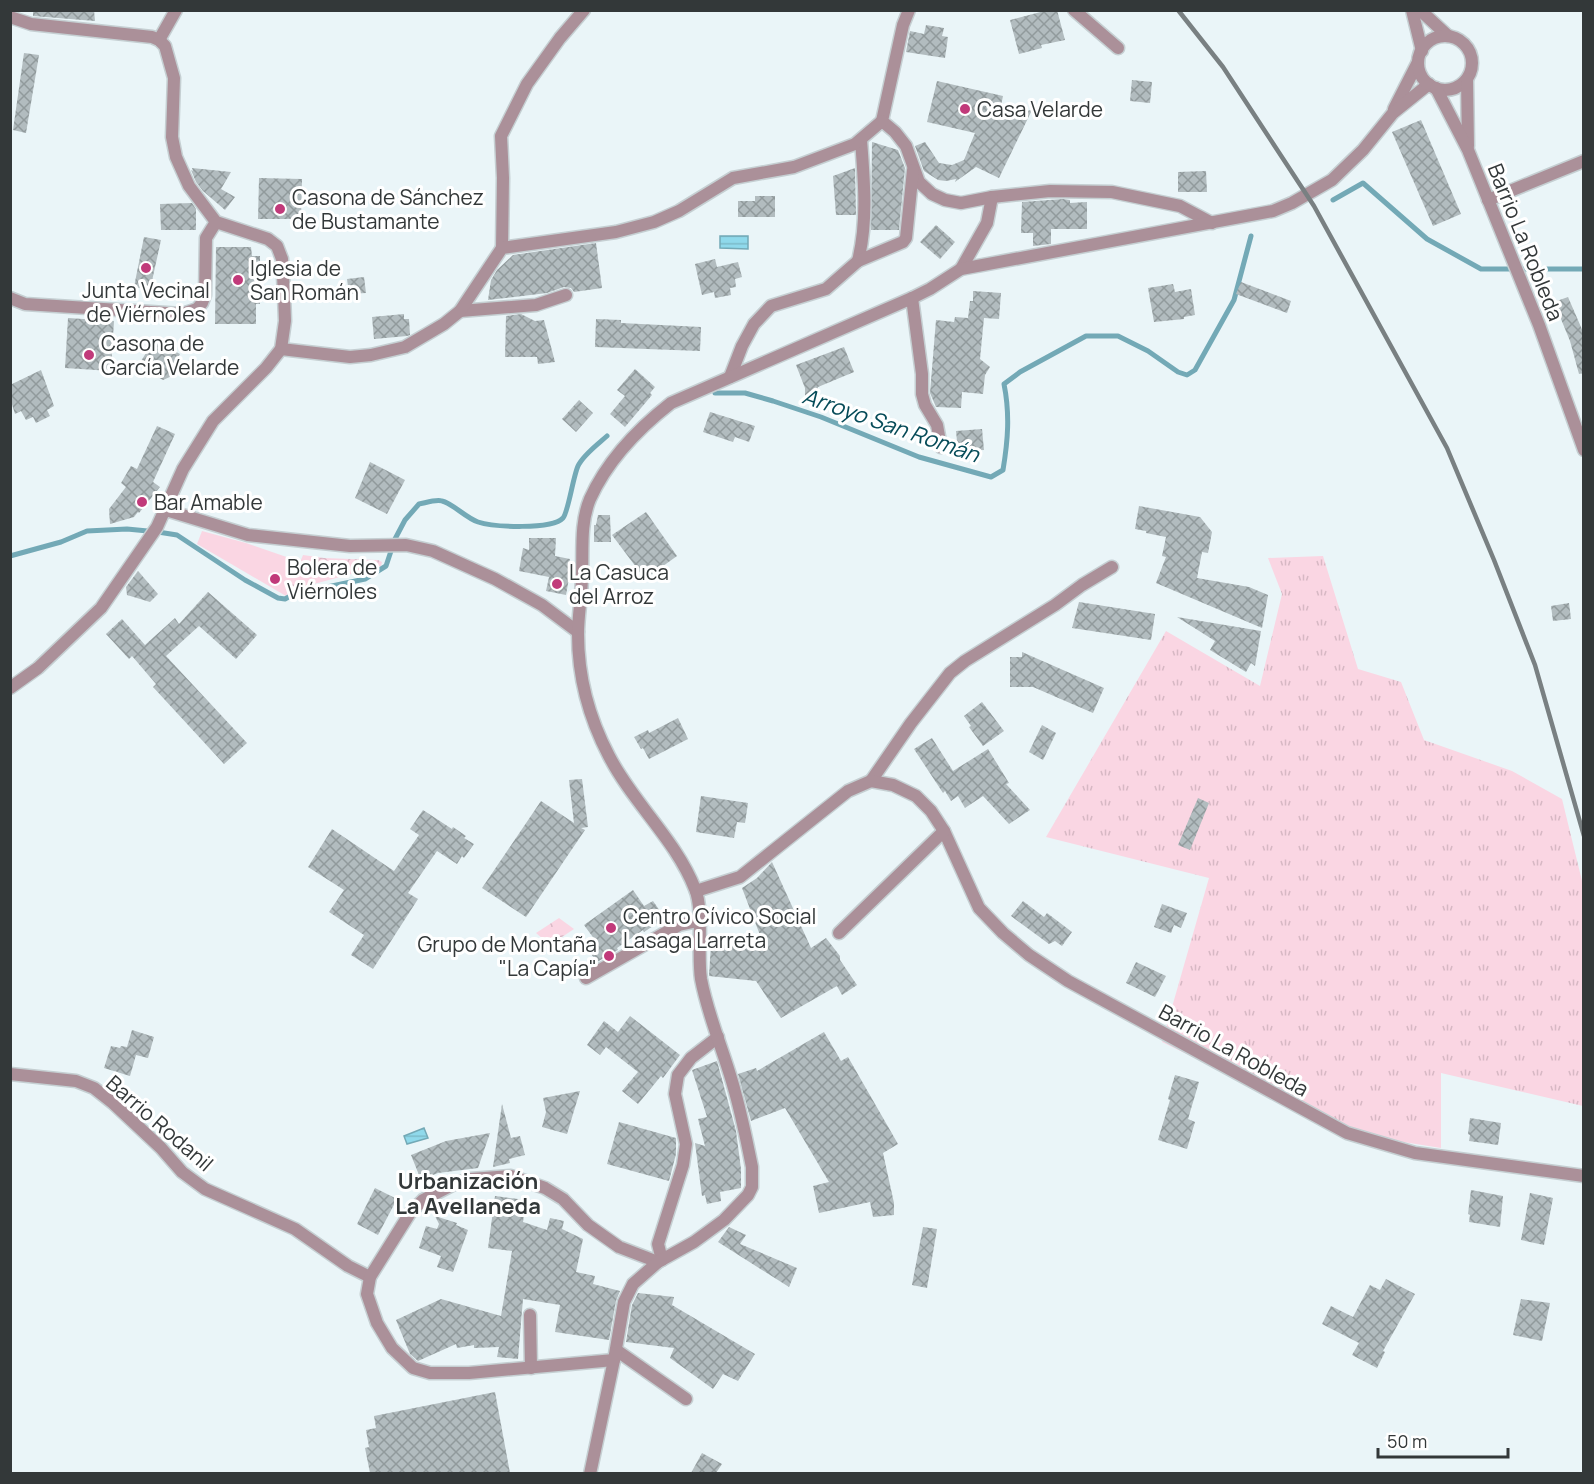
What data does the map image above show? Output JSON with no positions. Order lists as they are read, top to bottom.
{
  "streets": {
    "street": ["Barrio La Robleda", "Barrio Rodanil"]
  },
  "districts": ["Urbanización La Avellaneda"],
  "water": ["Arroyo San Román"],
  "places": [
    "Casa Velarde",
    "Casona de Sánchez de Bustamante",
    "Junta Vecinal de Viérnoles",
    "Iglesia de San Román",
    "Casona de García Velarde",
    "Bar Amable",
    "Bolera de Viérnoles",
    "La Casuca del Arroz",
    "Centro Cívico Social Lasaga Larreta",
    "Grupo de Montaña \"La Capía\""
  ],
  "scale_bar": "50 m"
}
